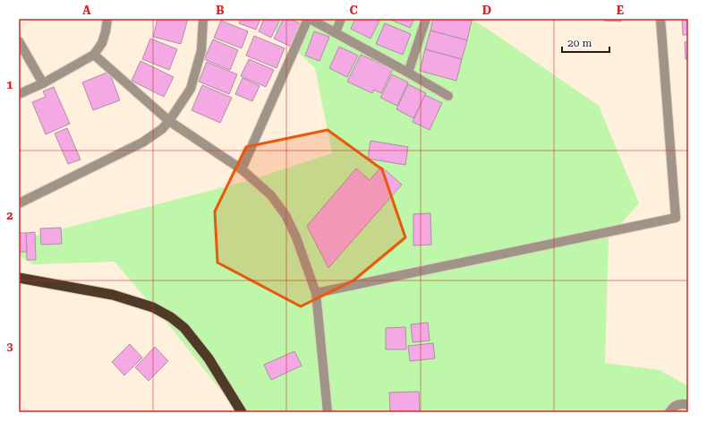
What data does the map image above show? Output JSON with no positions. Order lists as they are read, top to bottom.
{
  "scale_bar": "20 m",
  "grid": {
    "columns": [
      "A",
      "B",
      "C",
      "D",
      "E"
    ],
    "rows": ["1", "2", "3"]
  }
}
